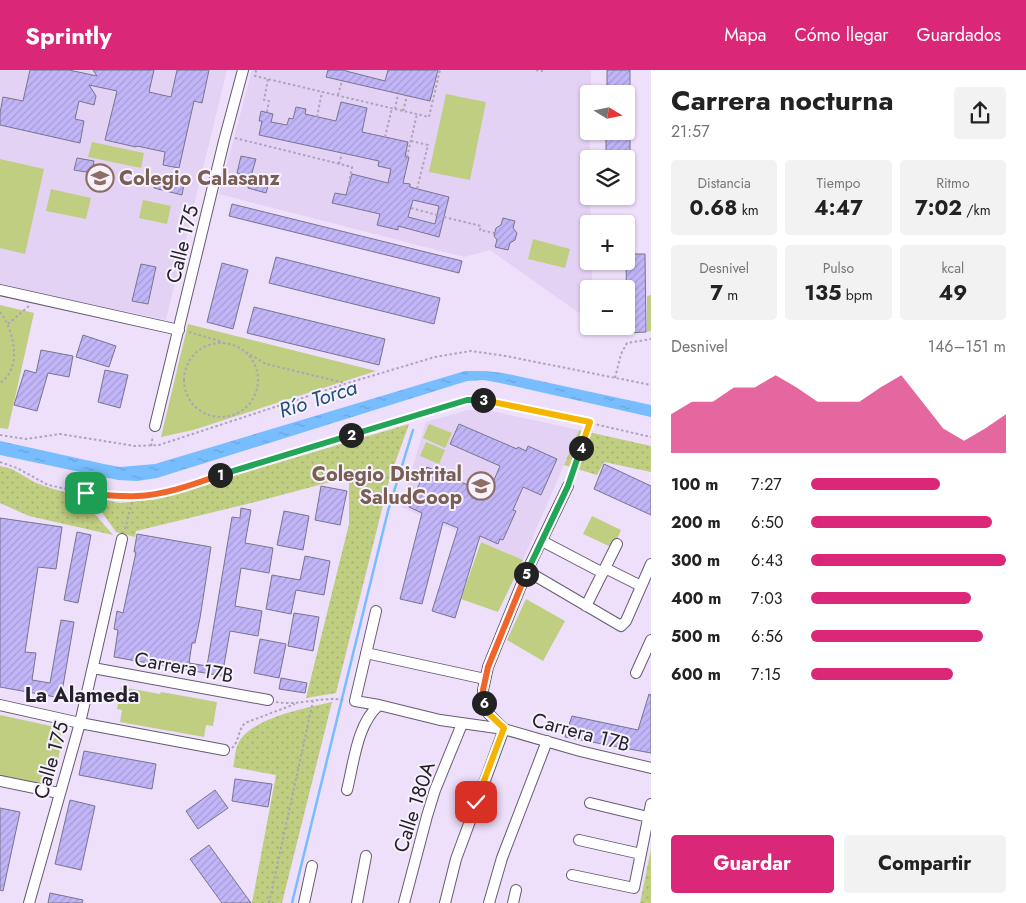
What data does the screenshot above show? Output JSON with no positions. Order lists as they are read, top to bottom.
{
  "streets": {
    "street": ["Calle 175", "Carrera 17B", "Calle 180A"]
  },
  "crossings": [
    ["Calle 175", "Carrera 17B"],
    ["Carrera 17B", "Calle 180A"]
  ],
  "districts": ["La Alameda"],
  "water": ["Río Torca"],
  "places": {
    "school or university": ["Colegio Calasanz", "Colegio Distrital SaludCoop"]
  },
  "north": "right",
  "page": {
    "header": "Sprintly",
    "nav": ["Mapa", "Cómo llegar", "Guardados"],
    "heading": ["Carrera nocturna", "21:57"],
    "map_buttons": ["+", "−"],
    "stats": [
      ["Distancia", "0.68 km"],
      ["Tiempo", "4:47"],
      ["Ritmo", "7:02 /km"],
      ["Desnivel", "7 m"],
      ["Pulso", "135 bpm"],
      ["kcal", "49"]
    ],
    "chart": ["Desnivel", "146–151 m"],
    "pins": [
      "3",
      "2",
      "4",
      "1",
      "5",
      "6"
    ],
    "list": [
      {
        "name": "100 m",
        "note": "7:27"
      },
      {
        "name": "200 m",
        "note": "6:50"
      },
      {
        "name": "300 m",
        "note": "6:43"
      },
      {
        "name": "400 m",
        "note": "7:03"
      },
      {
        "name": "500 m",
        "note": "6:56"
      },
      {
        "name": "600 m",
        "note": "7:15"
      }
    ],
    "buttons": ["Guardar", "Compartir"]
  }
}
